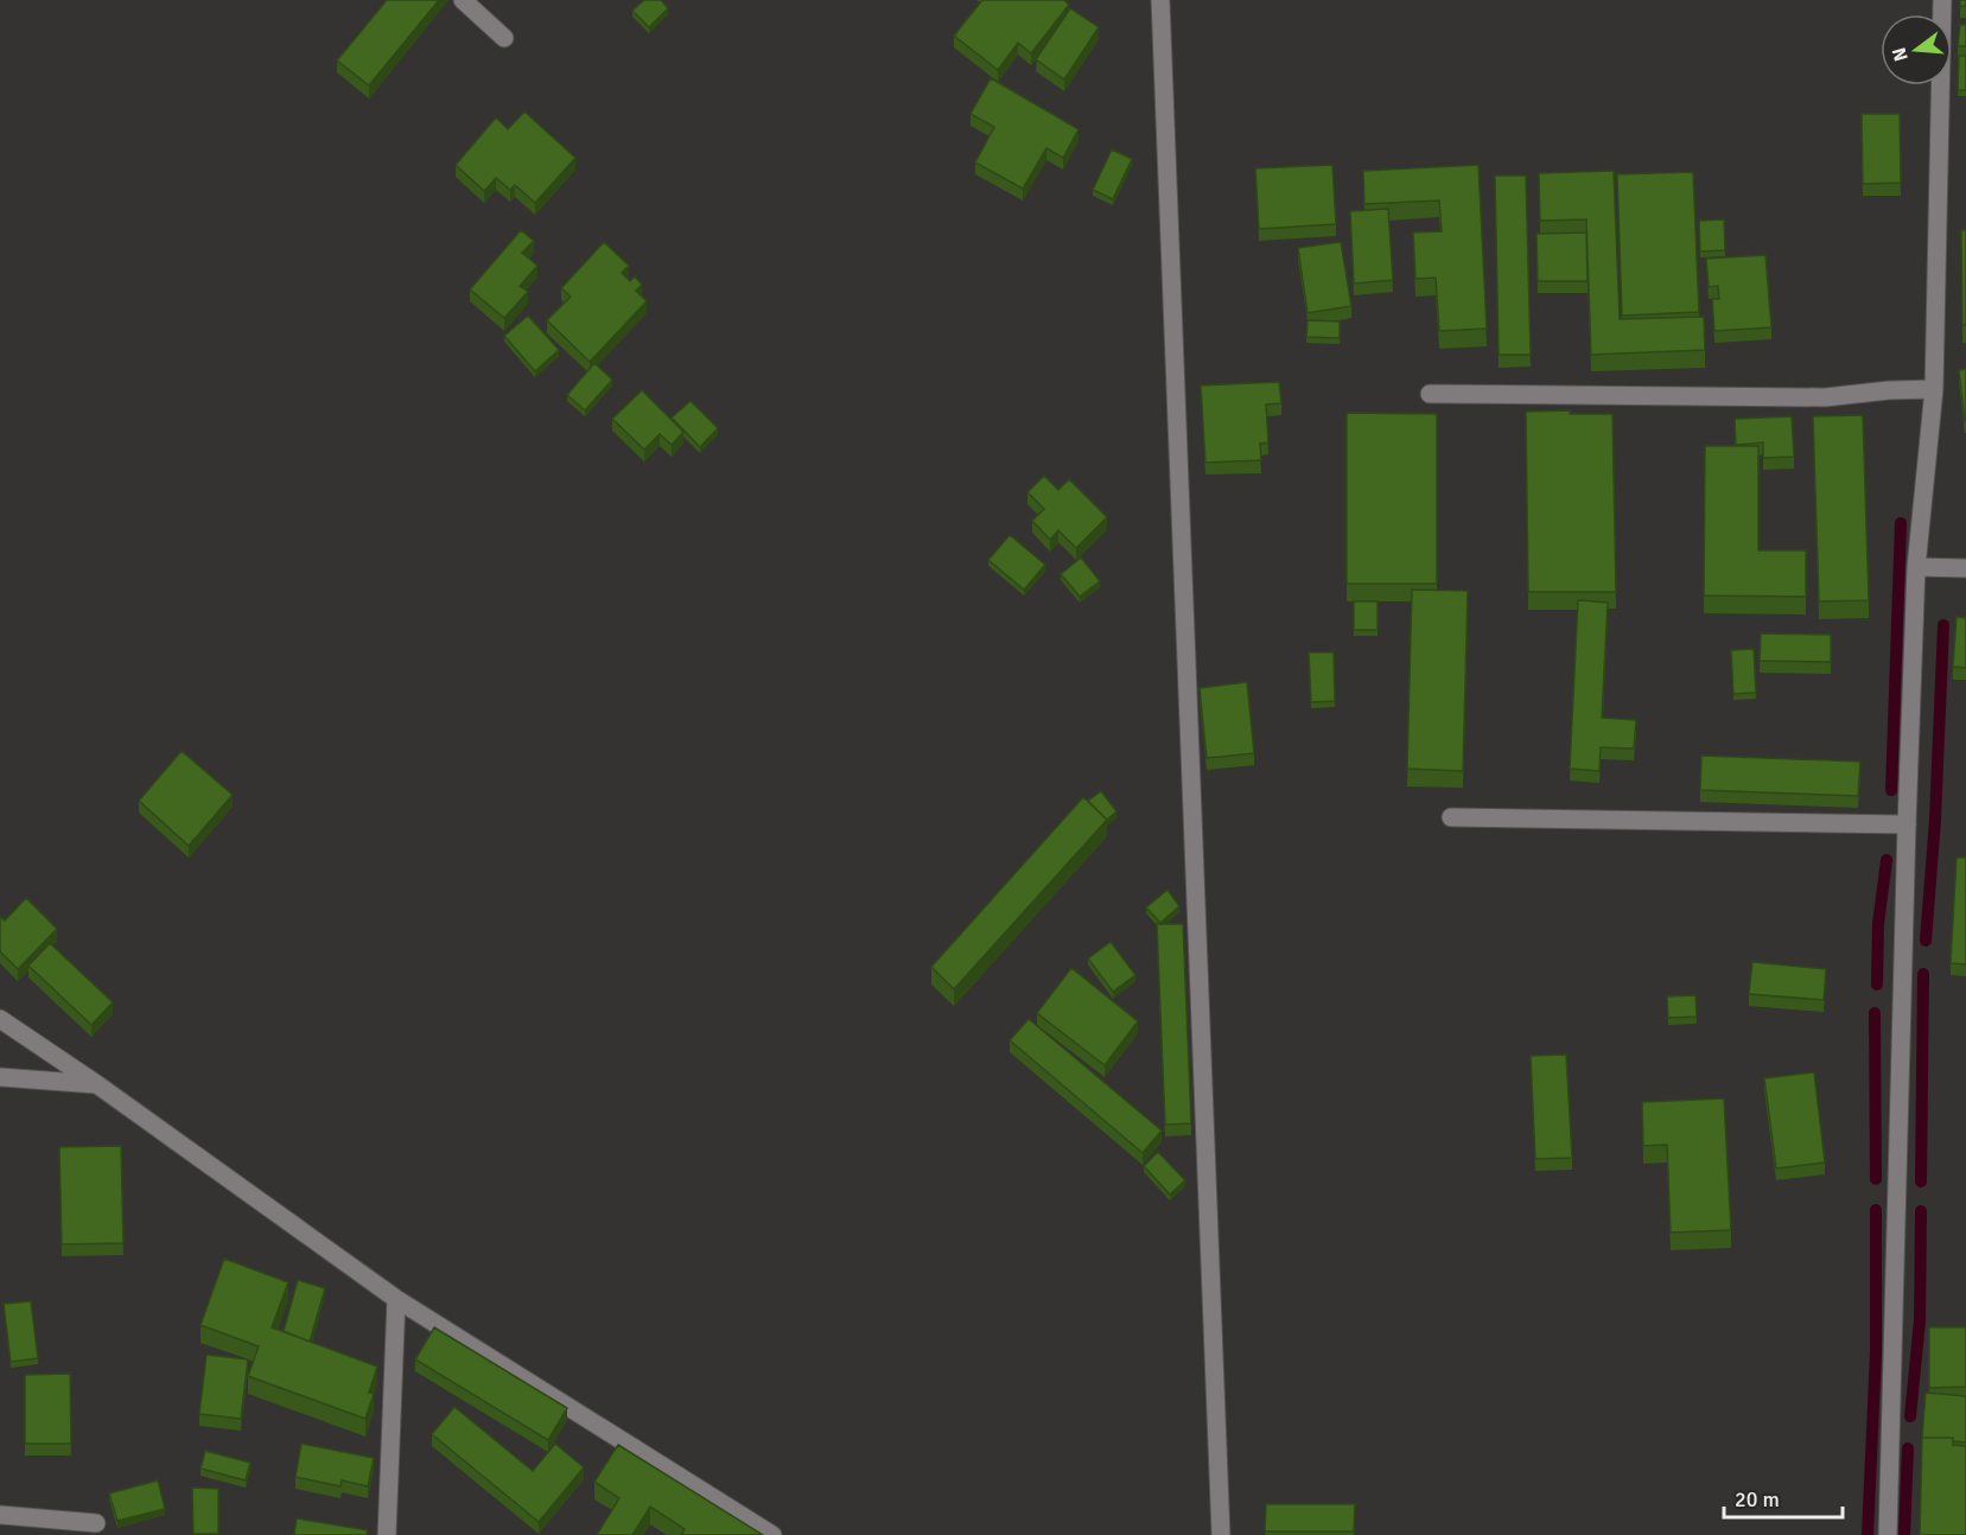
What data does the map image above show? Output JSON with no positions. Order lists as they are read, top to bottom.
{
  "scale_bar": "20 m",
  "north": "left"
}
